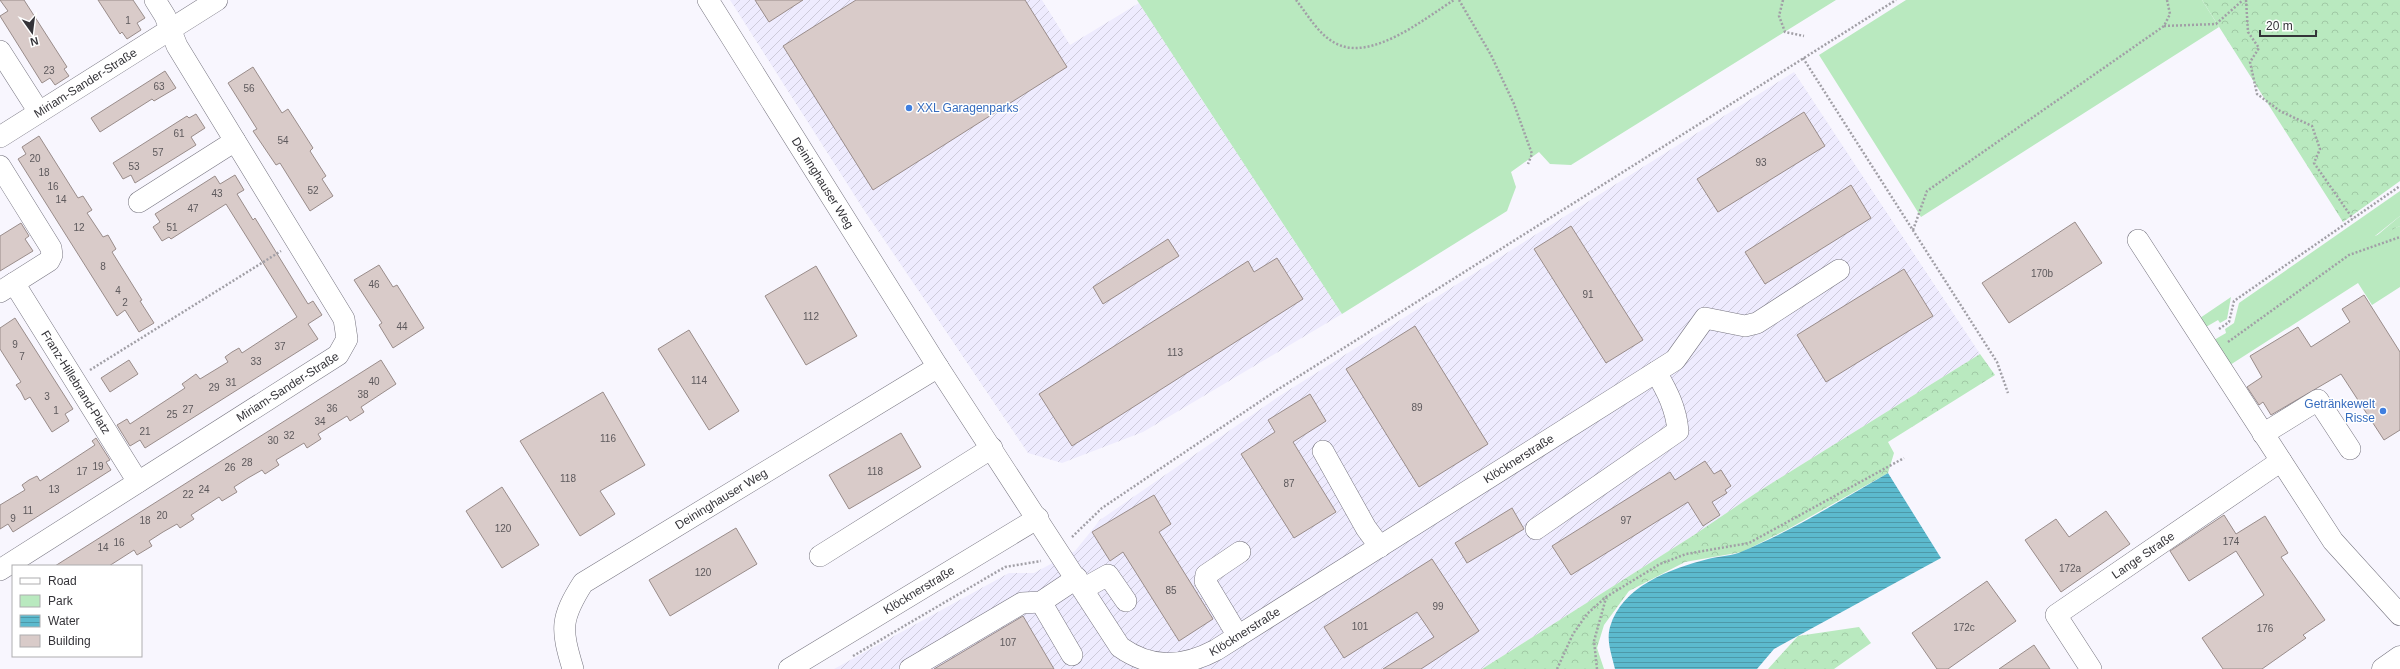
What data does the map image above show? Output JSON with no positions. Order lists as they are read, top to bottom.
{
  "streets": {
    "street": [
      "Miriam-Sander-Straße",
      "Deininghauser Weg",
      "Franz-Hillebrand-Platz",
      "Klöcknerstraße",
      "Lange Straße"
    ]
  },
  "crossings": [
    ["Miriam-Sander-Straße", "Franz-Hillebrand-Platz"],
    ["Deininghauser Weg", "Klöcknerstraße"]
  ],
  "places": ["XXL Garagenparks", "Getränkewelt Risse"],
  "house_numbers": [
    "1",
    "23",
    "63",
    "56",
    "61",
    "54",
    "57",
    "20",
    "93",
    "53",
    "18",
    "16",
    "52",
    "43",
    "14",
    "47",
    "12",
    "51",
    "8",
    "170b",
    "46",
    "4",
    "91",
    "2",
    "112",
    "44",
    "9",
    "37",
    "113",
    "7",
    "33",
    "114",
    "40",
    "31",
    "29",
    "38",
    "3",
    "89",
    "36",
    "27",
    "1",
    "25",
    "34",
    "21",
    "32",
    "116",
    "30",
    "28",
    "19",
    "26",
    "17",
    "118",
    "118",
    "87",
    "13",
    "24",
    "22",
    "11",
    "20",
    "9",
    "18",
    "97",
    "120",
    "174",
    "16",
    "14",
    "172a",
    "120",
    "85",
    "99",
    "101",
    "172c",
    "176",
    "107"
  ],
  "legend": [
    "Road",
    "Park",
    "Water",
    "Building"
  ],
  "scale_bar": "20 m",
  "north": "bottom"
}
